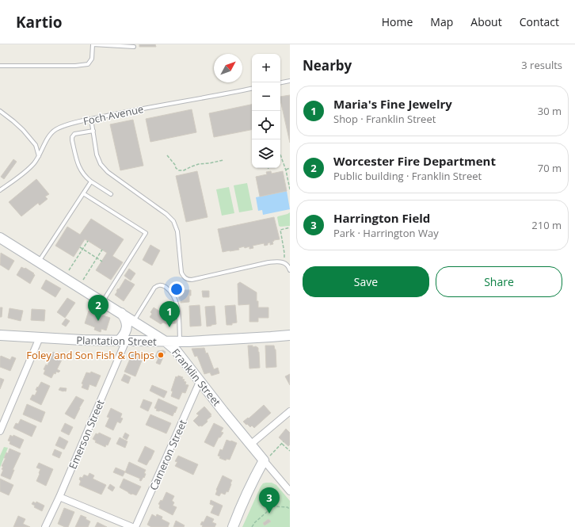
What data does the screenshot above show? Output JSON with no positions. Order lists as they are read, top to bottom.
{
  "streets": {
    "street": [
      "Plantation Street",
      "Franklin Street",
      "Emerson Street",
      "Cameron Street"
    ],
    "lane": ["Foch Avenue"]
  },
  "crossings": [
    ["Plantation Street", "Franklin Street"],
    ["Plantation Street", "Emerson Street"],
    ["Franklin Street", "Cameron Street"]
  ],
  "places": ["Foley and Son Fish & Chips"],
  "north": "top right",
  "page": {
    "header": "Kartio",
    "nav": [
      "Home",
      "Map",
      "About",
      "Contact"
    ],
    "heading": ["Nearby", "3 results"],
    "map_buttons": ["+", "−"],
    "list": [
      {
        "mark": "1",
        "name": "Maria's Fine Jewelry",
        "note": "Shop · Franklin Street",
        "value": "30 m"
      },
      {
        "mark": "2",
        "name": "Worcester Fire Department",
        "note": "Public building · Franklin Street",
        "value": "70 m"
      },
      {
        "mark": "3",
        "name": "Harrington Field",
        "note": "Park · Harrington Way",
        "value": "210 m"
      }
    ],
    "buttons": ["Save", "Share"],
    "pins": ["2", "1", "3"]
  }
}
